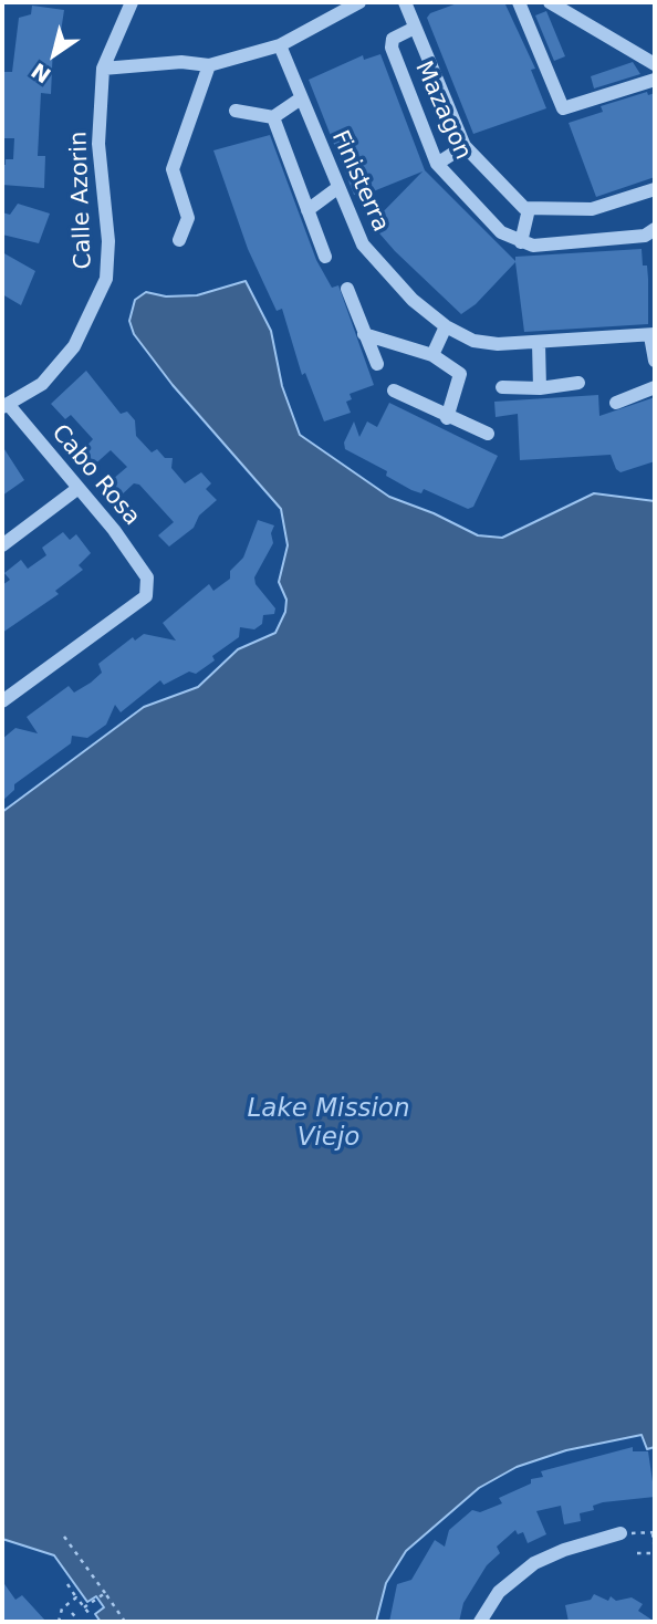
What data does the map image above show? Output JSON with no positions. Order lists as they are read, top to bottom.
{
  "streets": {
    "street": [
      "Mazagon",
      "Finisterra",
      "Calle Azorin",
      "Cabo Rosa"
    ]
  },
  "crossings": [
    ["Calle Azorin", "Cabo Rosa"]
  ],
  "water": ["Lake Mission Viejo"],
  "north": "bottom left"
}
